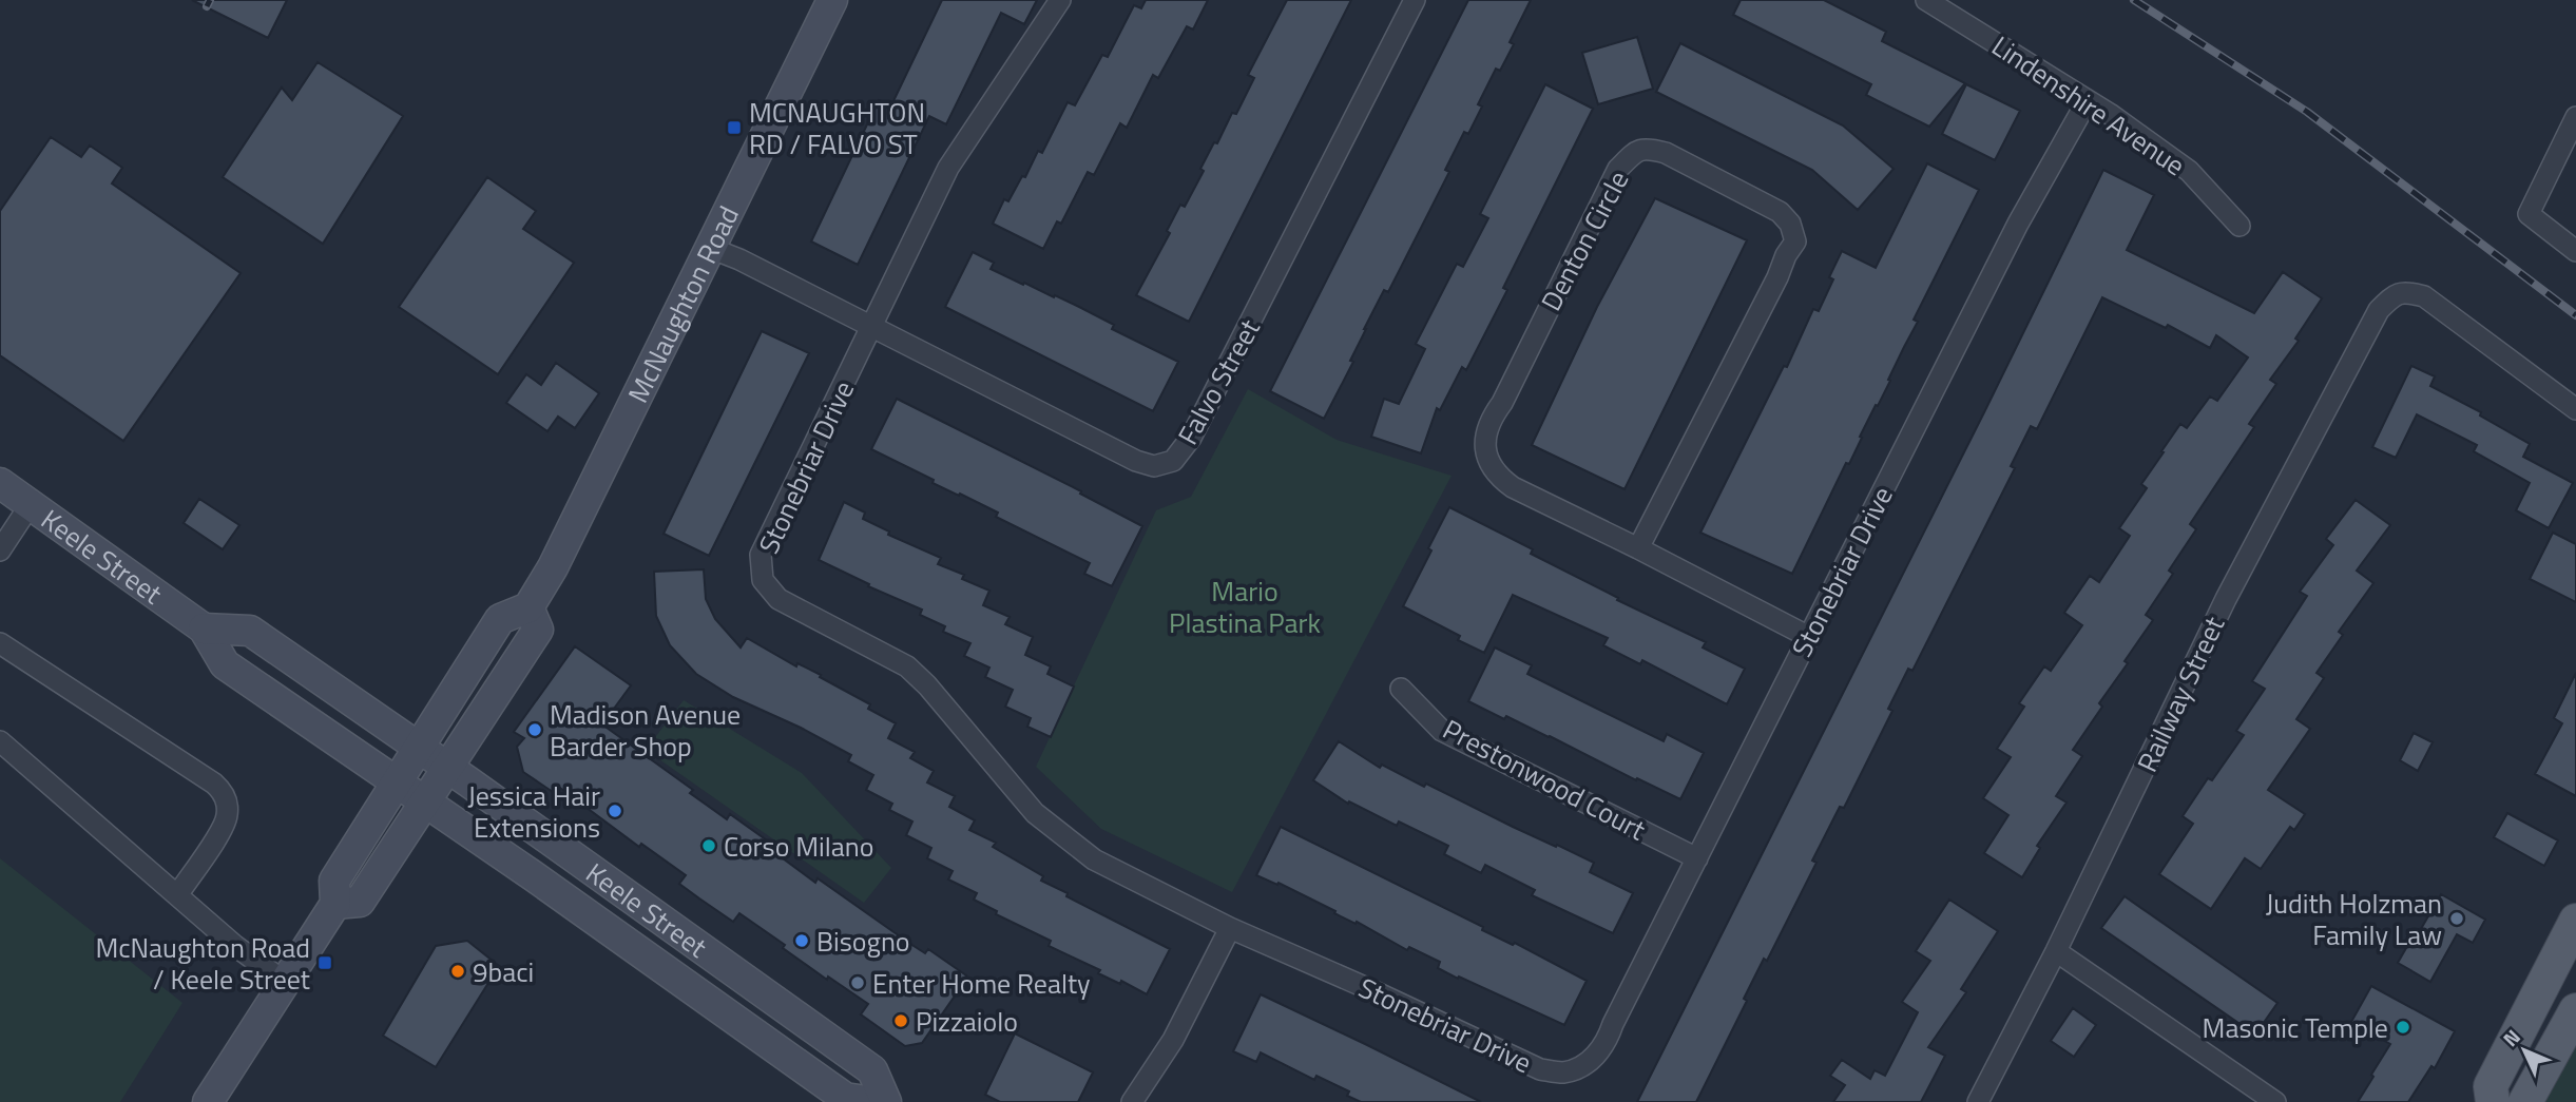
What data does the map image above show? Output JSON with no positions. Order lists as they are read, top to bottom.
{
  "streets": {
    "main road": ["McNaughton Road", "Keele Street"],
    "street": [
      "Lindenshire Avenue",
      "Denton Circle",
      "Falvo Street",
      "Stonebriar Drive",
      "Railway Street",
      "Prestonwood Court"
    ]
  },
  "crossings": [
    ["Lindenshire Avenue", "Stonebriar Drive"],
    ["Denton Circle", "Stonebriar Drive"],
    ["McNaughton Road", "Falvo Street"],
    ["Falvo Street", "Stonebriar Drive"],
    ["Stonebriar Drive", "Prestonwood Court"]
  ],
  "parks": ["Mario Plastina Park"],
  "places": {
    "transit": ["MCNAUGHTON RD / FALVO ST", "McNaughton Road / Keele Street"],
    "other": [
      "Madison Avenue Barder Shop",
      "Jessica Hair Extensions",
      "Corso Milano",
      "Judith Holzman Family Law",
      "Bisogno",
      "9baci",
      "Enter Home Realty",
      "Pizzaiolo",
      "Masonic Temple"
    ]
  },
  "north": "top left"
}
